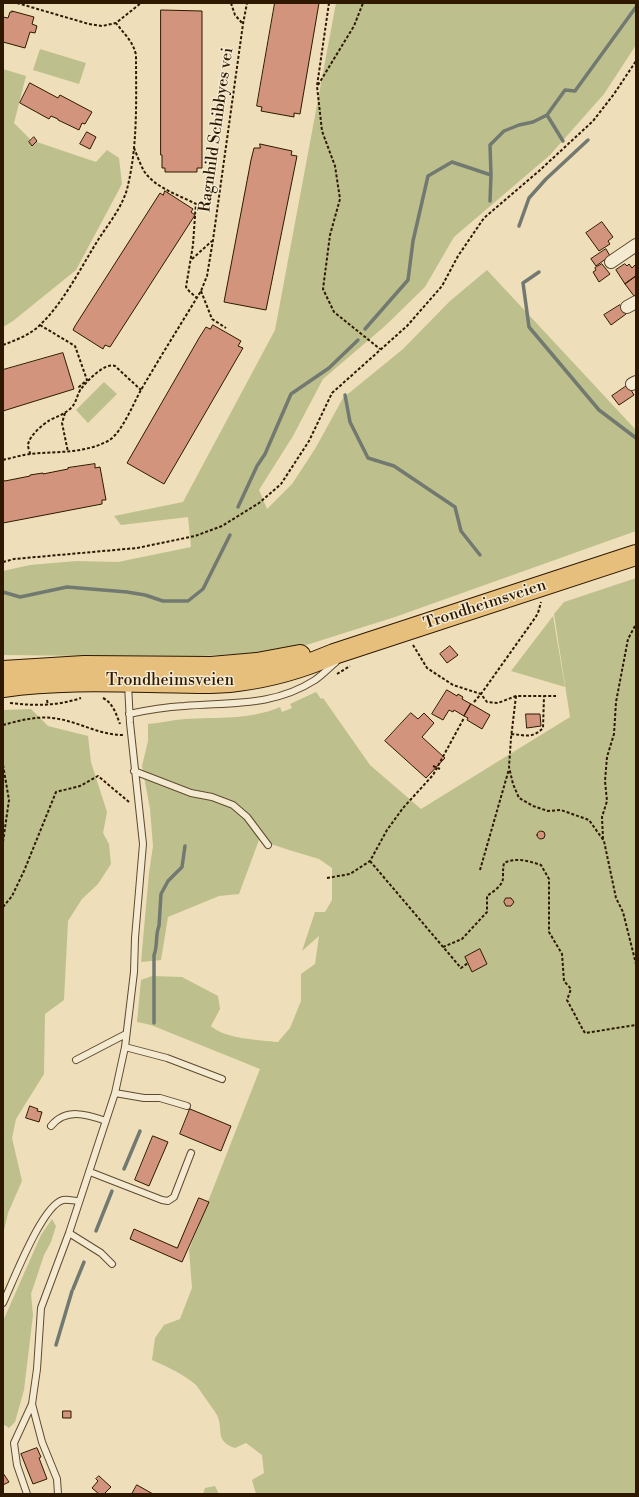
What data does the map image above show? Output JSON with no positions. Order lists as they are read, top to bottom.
{
  "streets": {
    "highway": ["Trondheimsveien"],
    "path": ["Ragnhild Schibbyes vei"]
  }
}
